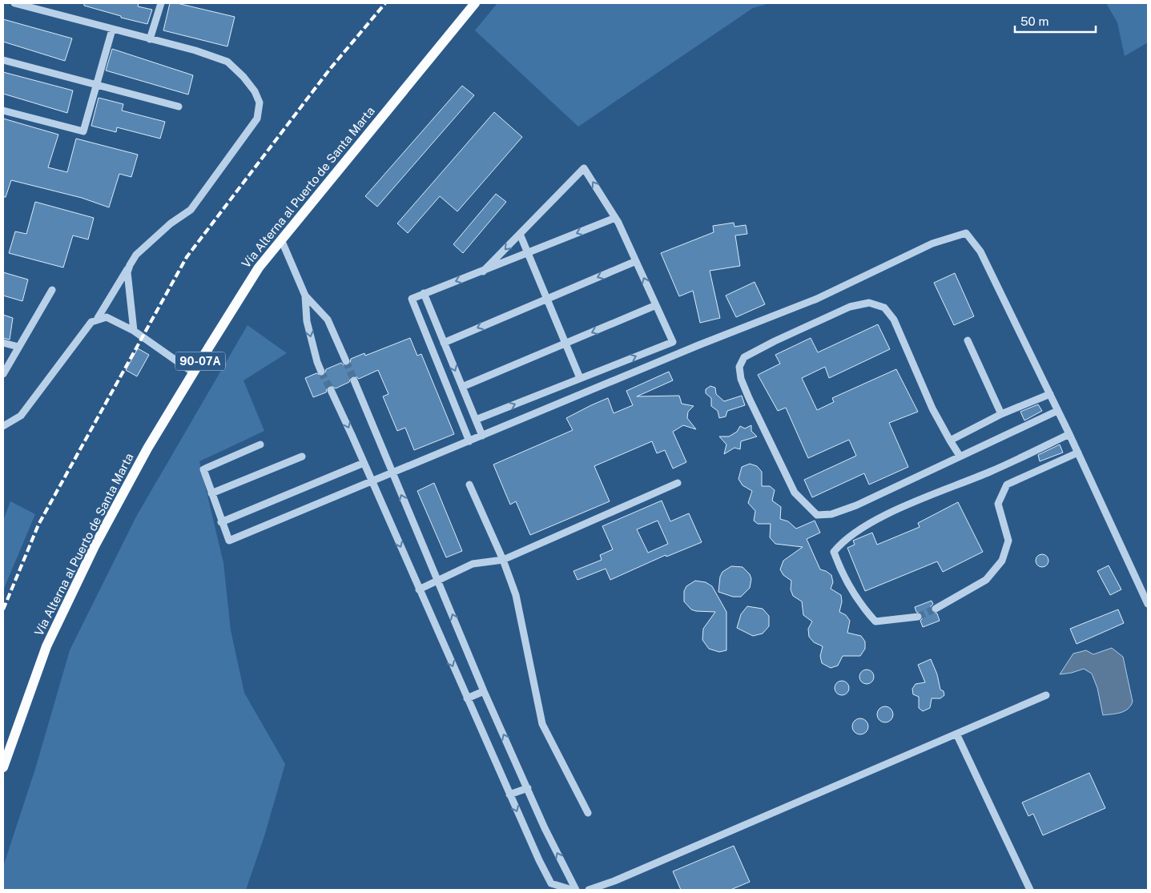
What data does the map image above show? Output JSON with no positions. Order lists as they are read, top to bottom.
{
  "streets": {
    "main road": ["Vía Alterna al Puerto de Santa Marta", "90-07A"]
  },
  "scale_bar": "50 m"
}
